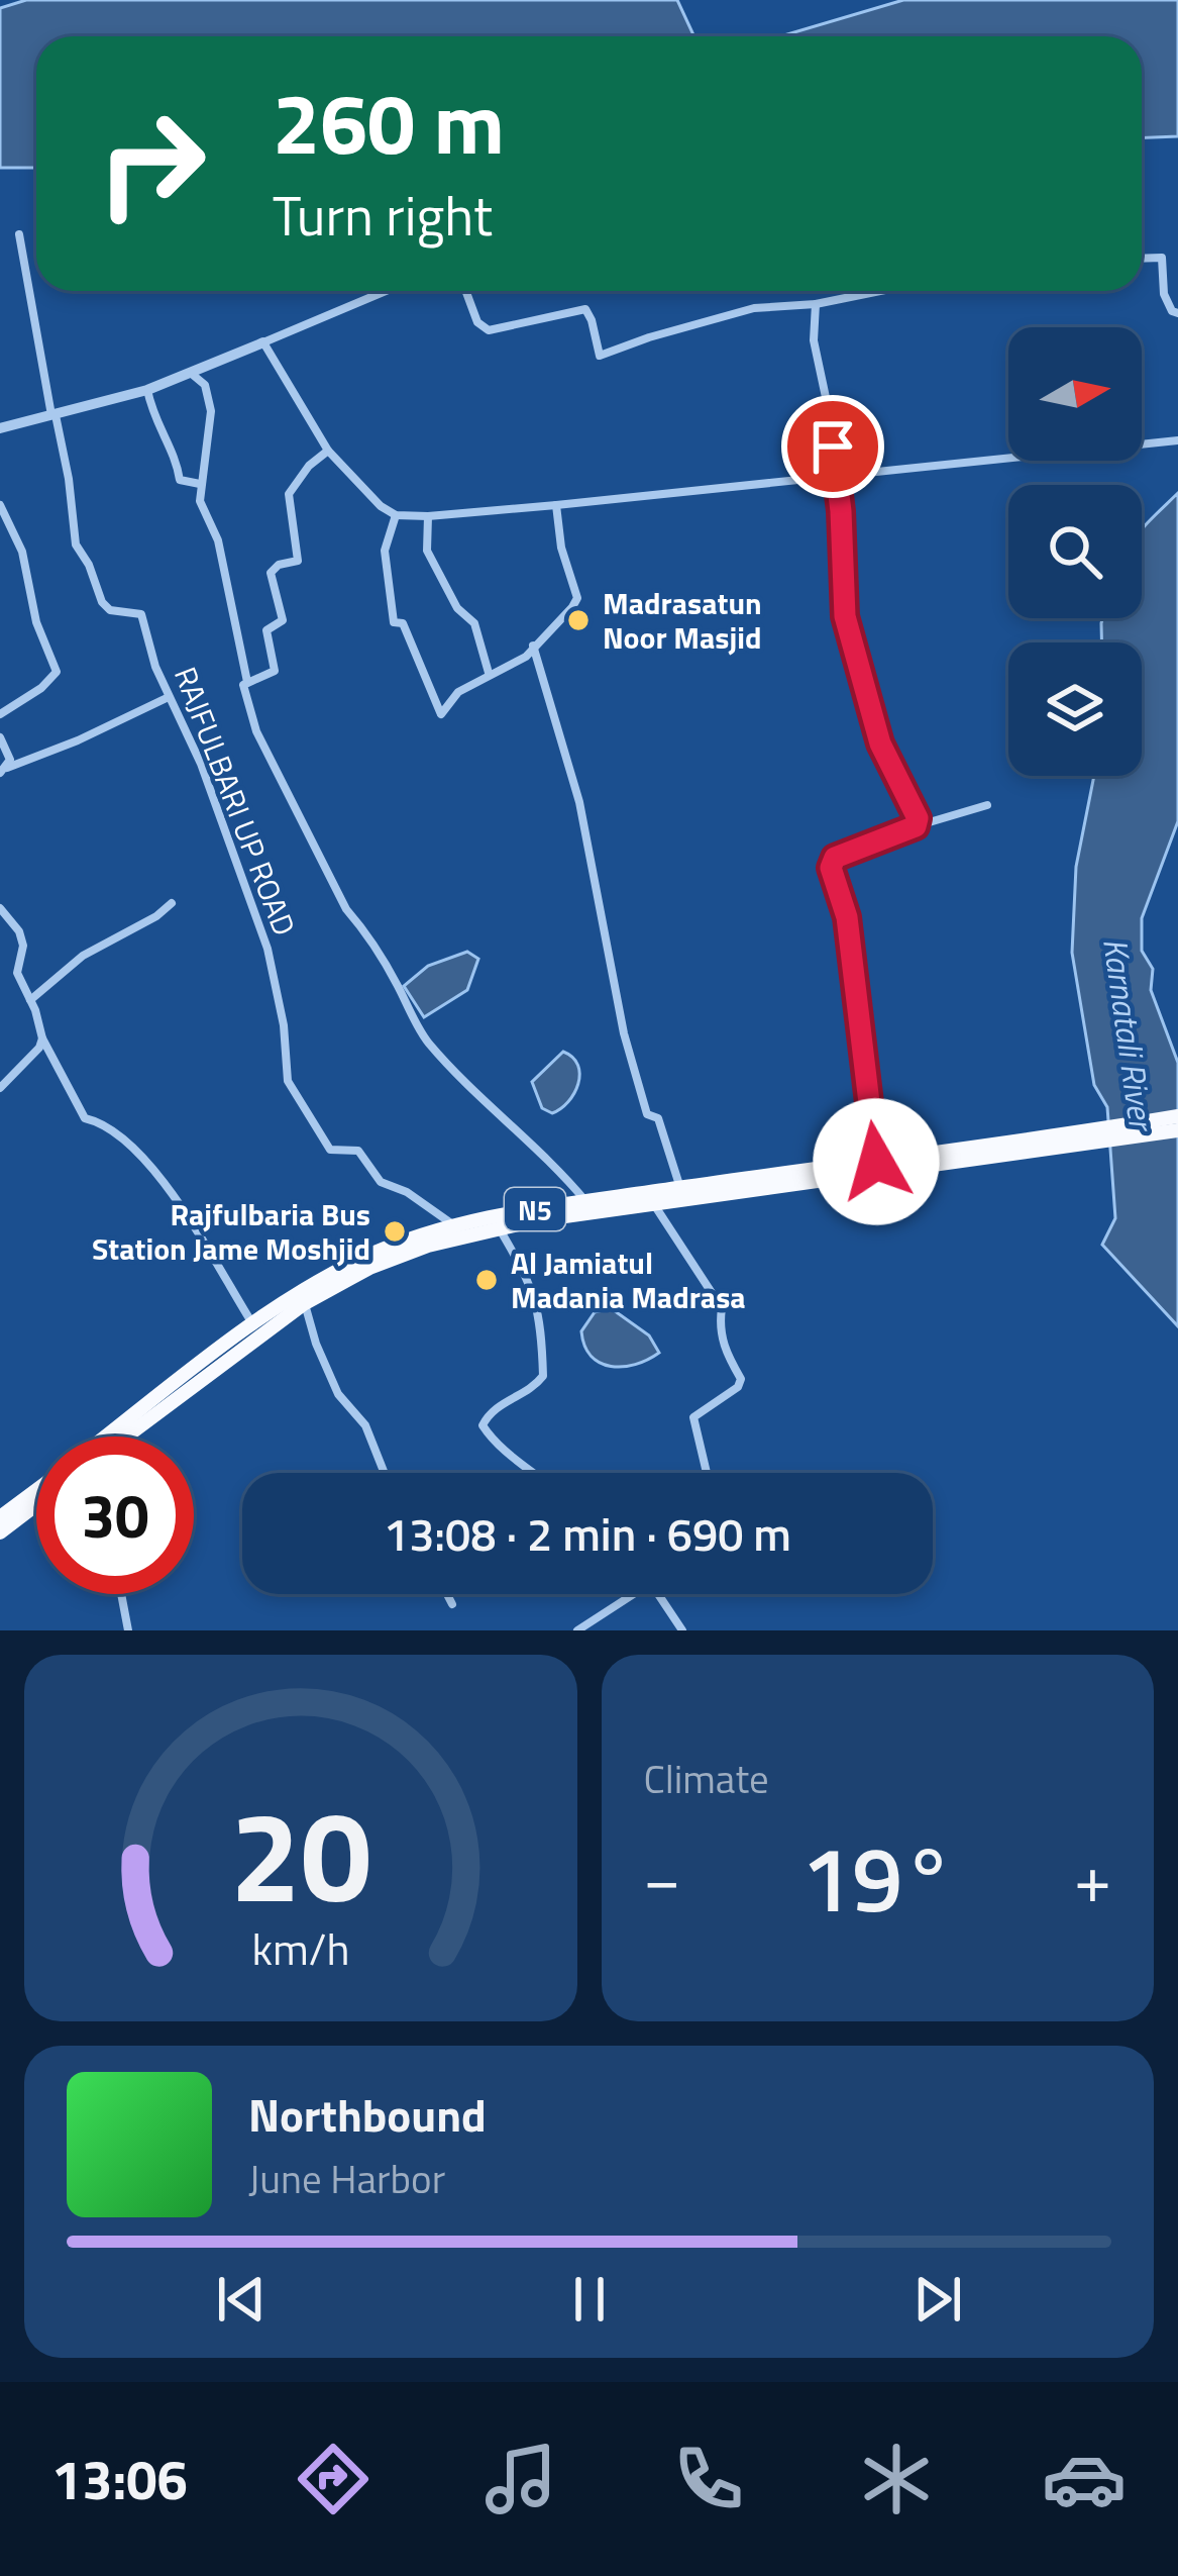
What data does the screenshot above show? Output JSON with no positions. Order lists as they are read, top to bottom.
{
  "streets": {
    "highway": ["N5"],
    "street": ["RAJFULBARI UP ROAD"]
  },
  "crossings": [
    ["RAJFULBARI UP ROAD", "N5"]
  ],
  "water": ["Karnatali River"],
  "places": ["Madrasatun Noor Masjid", "Rajfulbaria Bus Station Jame Moshjid", "Al Jamiatul Madania Madrasa"],
  "north": "right",
  "page": {
    "turn": ["260 m", "Turn right"],
    "limit": "30",
    "trip": "13:08 · 2 min · 690 m",
    "tile": "Climate",
    "heat": ["−", "19°", "+"],
    "song": ["Northbound", "June Harbor"],
    "tabs": "13:06",
    "gauge": ["20", "km/h"]
  }
}
